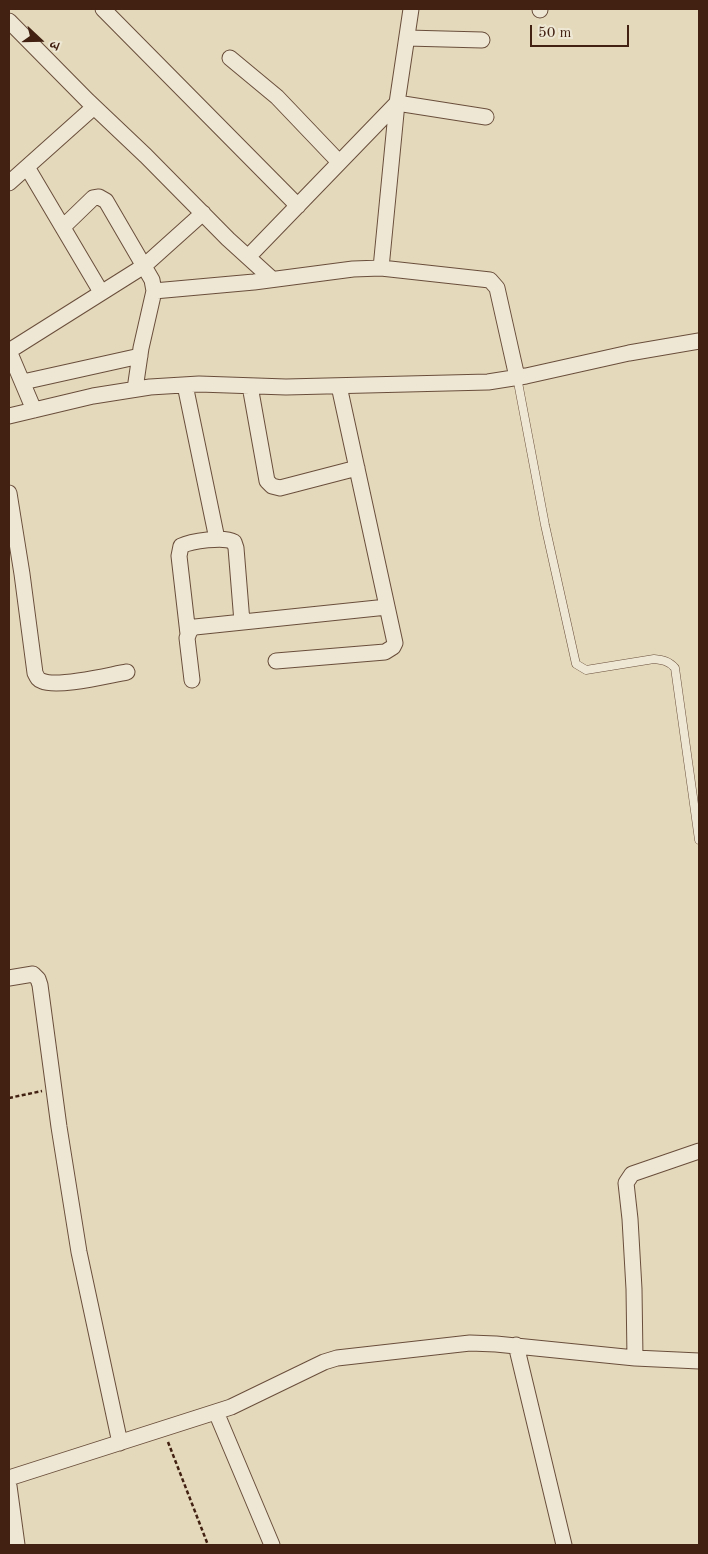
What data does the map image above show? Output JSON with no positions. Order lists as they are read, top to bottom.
{
  "scale_bar": "50 m",
  "north": "right"
}
